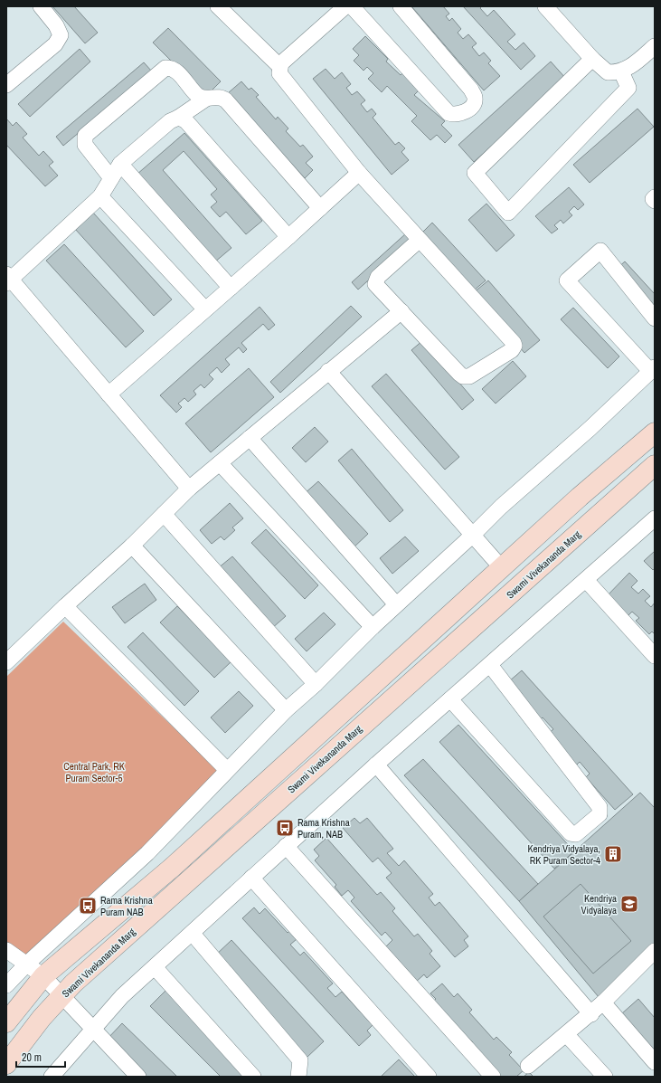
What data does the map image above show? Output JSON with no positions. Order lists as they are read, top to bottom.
{
  "streets": {
    "street": ["Swami Vivekananda Marg"]
  },
  "parks": ["Central Park, RK Puram Sector-5"],
  "places": {
    "bus stop": ["Rama Krishna Puram, NAB", "Rama Krishna Puram NAB"],
    "building": ["Kendriya Vidyalaya, RK Puram Sector-4"],
    "school or university": ["Kendriya Vidyalaya"]
  },
  "scale_bar": "20 m"
}
